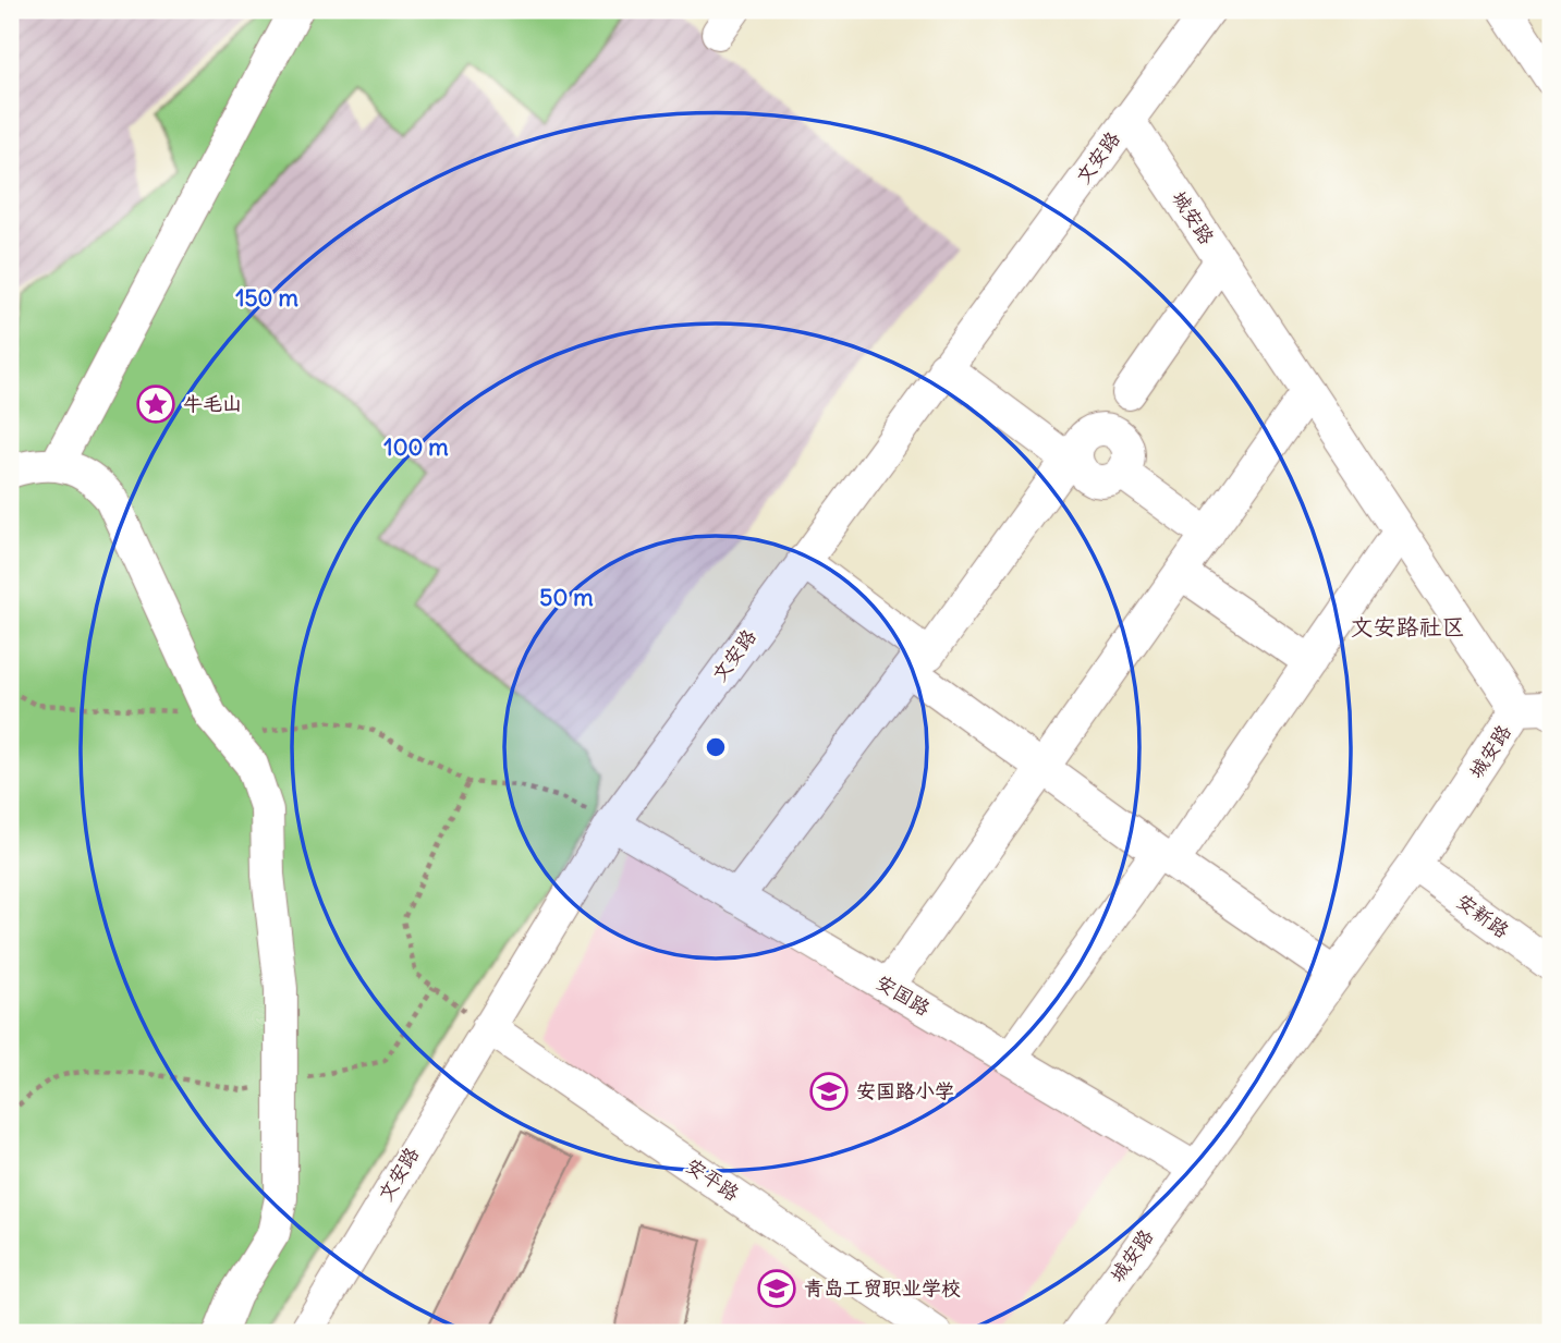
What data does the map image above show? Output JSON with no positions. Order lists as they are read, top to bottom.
{
  "streets": {
    "street": [
      "文安路",
      "城安路",
      "安新路",
      "安国路",
      "安平路"
    ]
  },
  "crossings": [
    ["文安路", "城安路"],
    ["文安路", "安国路"],
    ["文安路", "安平路"],
    ["城安路", "安新路"],
    ["城安路", "安国路"]
  ],
  "districts": ["文安路社区"],
  "places": {
    "place": ["牛毛山"],
    "school or university": ["安国路小学", "青岛工贸职业学校"]
  },
  "rings": ["150 m", "100 m", "50 m"]
}
